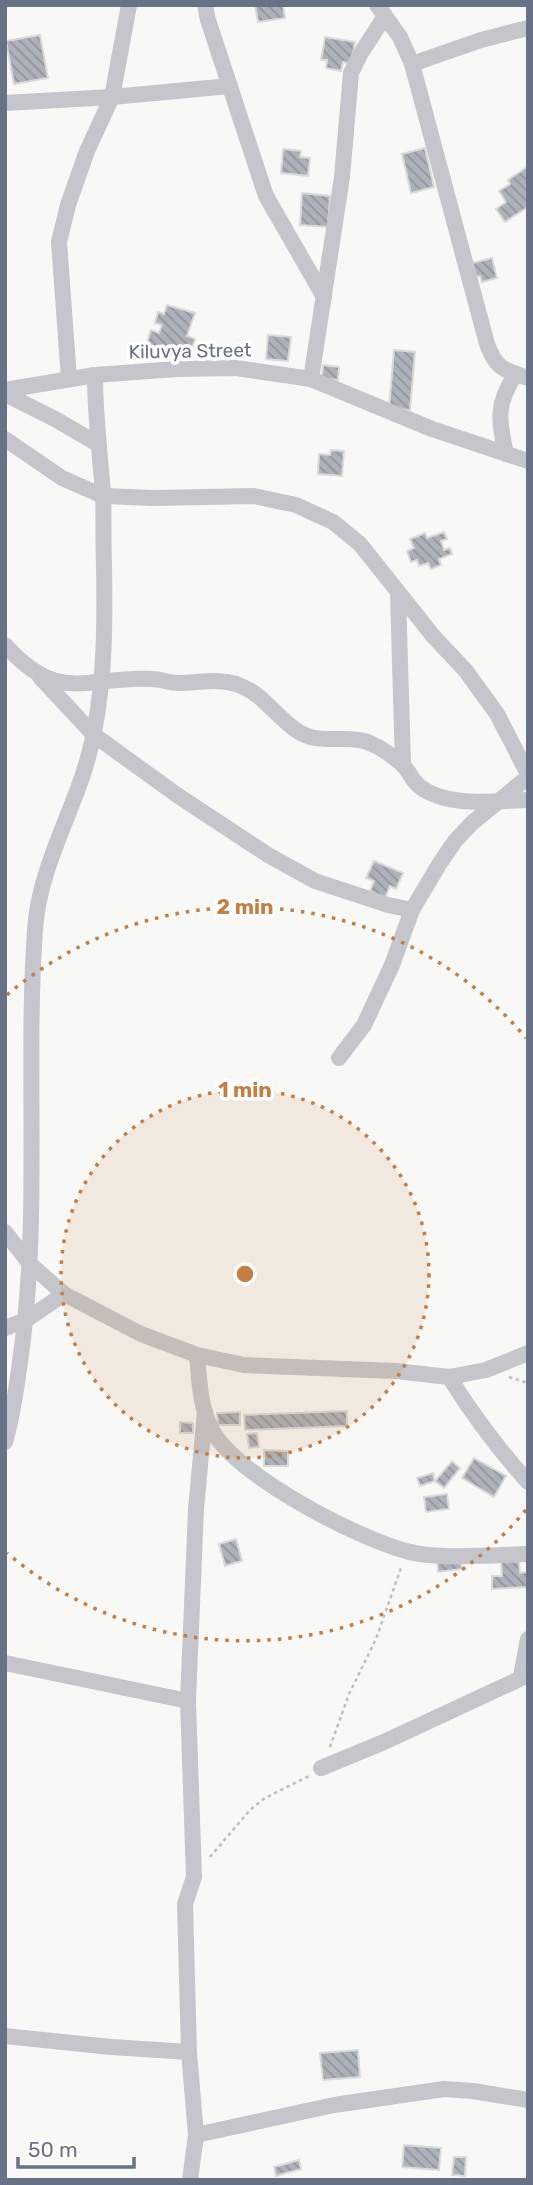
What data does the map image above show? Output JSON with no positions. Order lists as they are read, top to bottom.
{
  "streets": {
    "street": ["Kiluvya Street"]
  },
  "scale_bar": "50 m",
  "rings": ["2 min", "1 min"]
}
